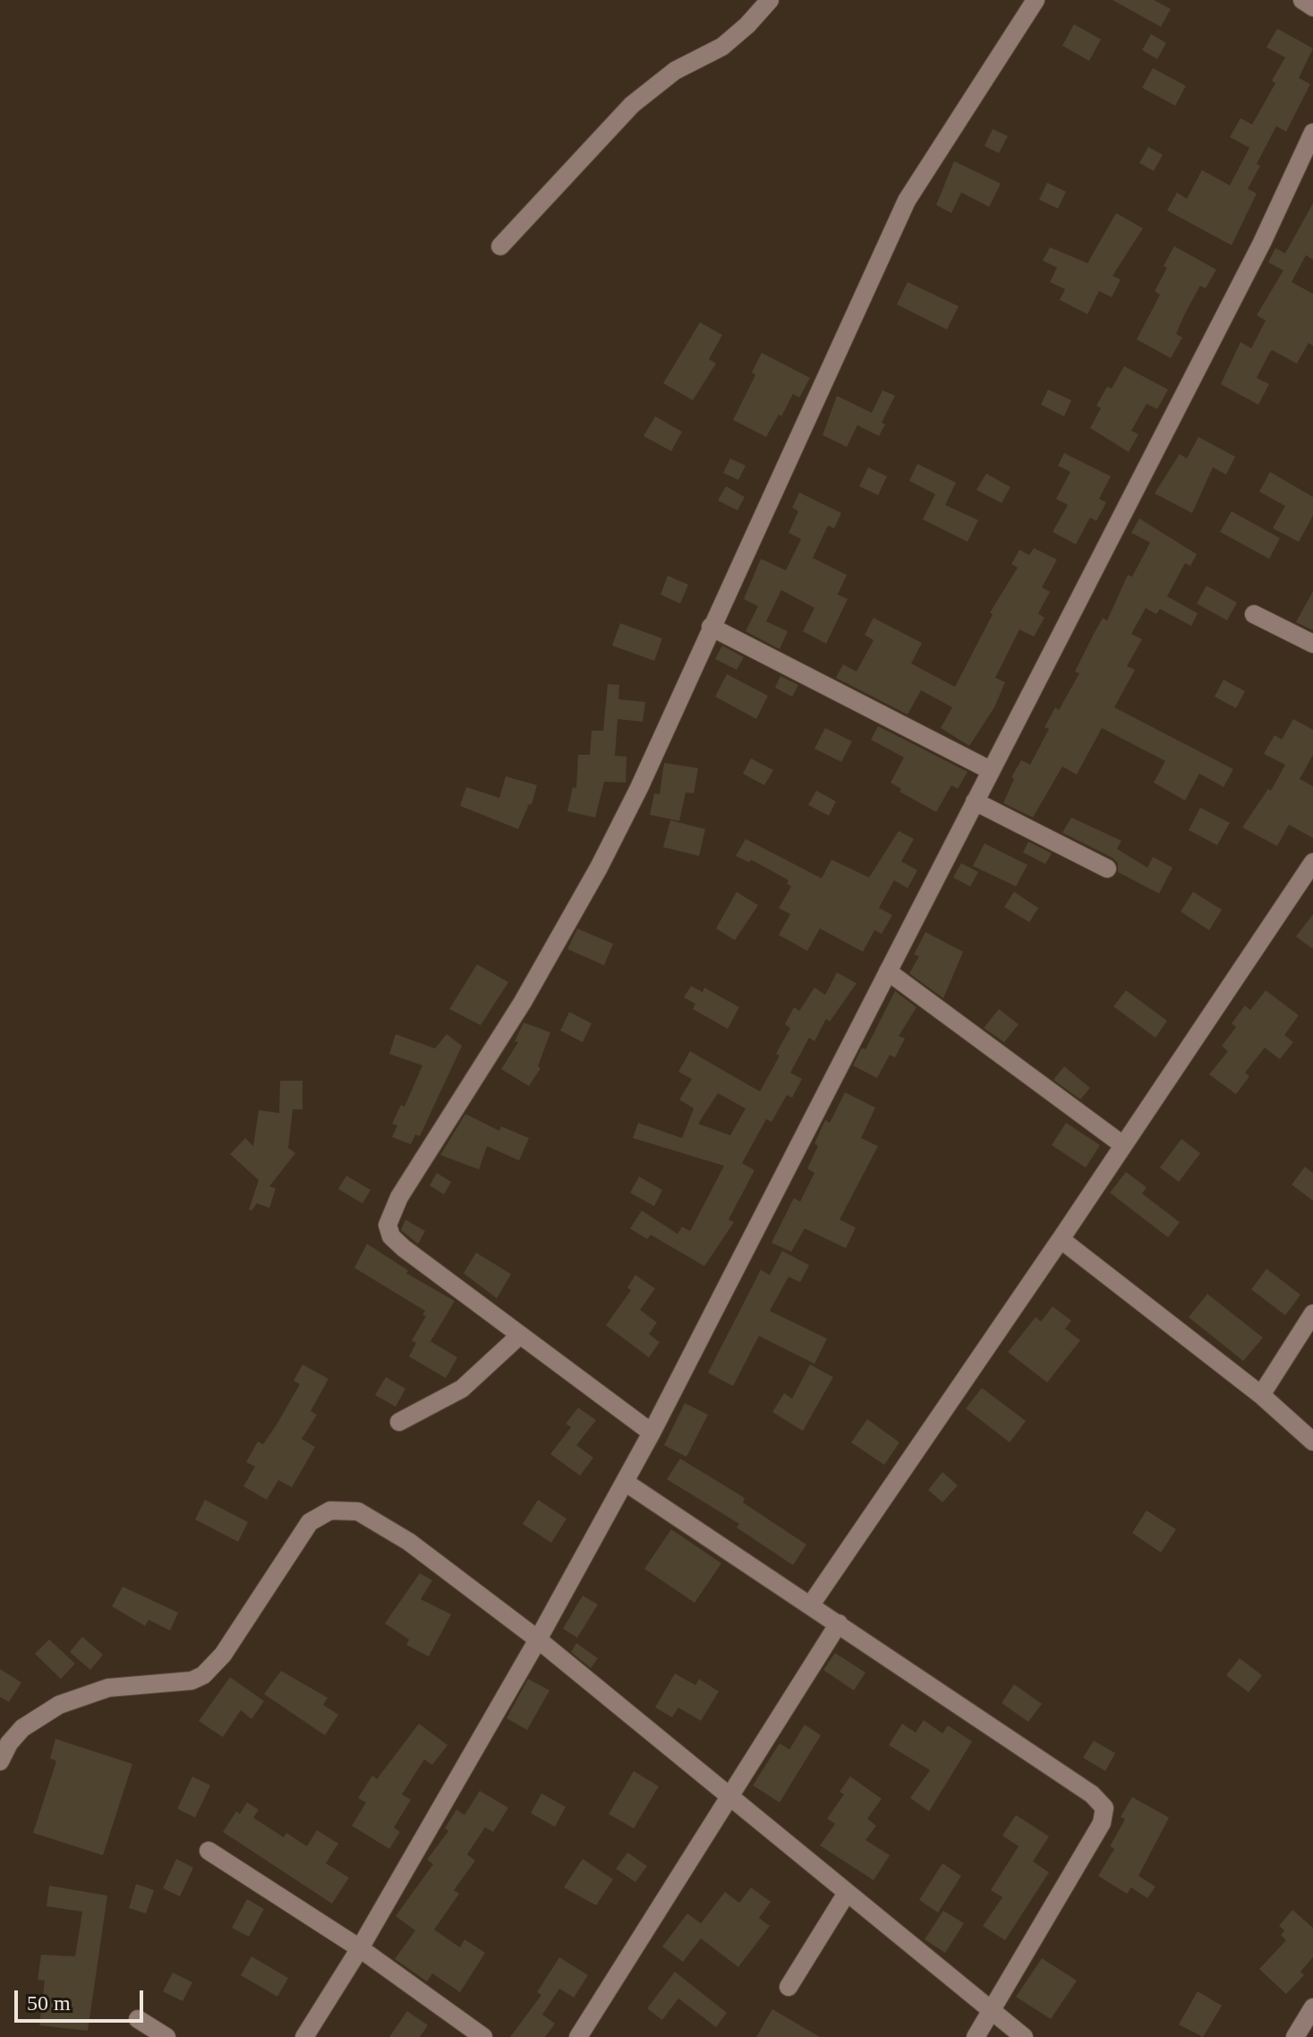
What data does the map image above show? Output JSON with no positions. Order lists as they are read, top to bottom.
{
  "scale_bar": "50 m"
}
